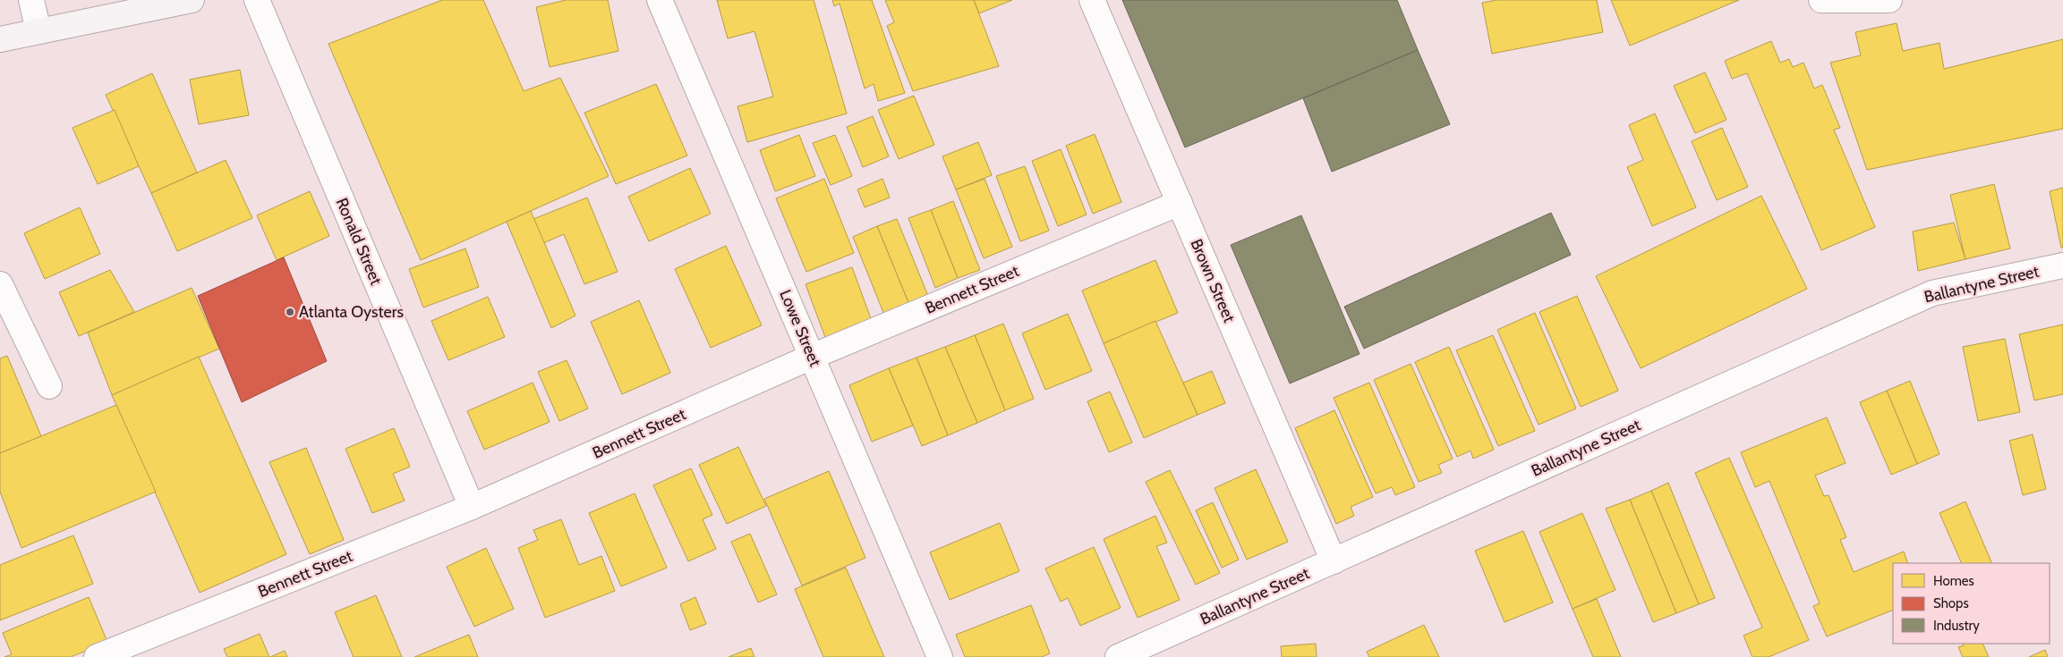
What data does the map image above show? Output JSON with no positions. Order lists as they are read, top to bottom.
{
  "streets": {
    "street": [
      "Ronald Street",
      "Brown Street",
      "Ballantyne Street",
      "Bennett Street",
      "Lowe Street"
    ]
  },
  "crossings": [
    ["Ronald Street", "Bennett Street"],
    ["Brown Street", "Ballantyne Street"],
    ["Brown Street", "Bennett Street"],
    ["Bennett Street", "Lowe Street"]
  ],
  "places": ["Atlanta Oysters"],
  "legend": ["Homes", "Shops", "Industry"]
}
